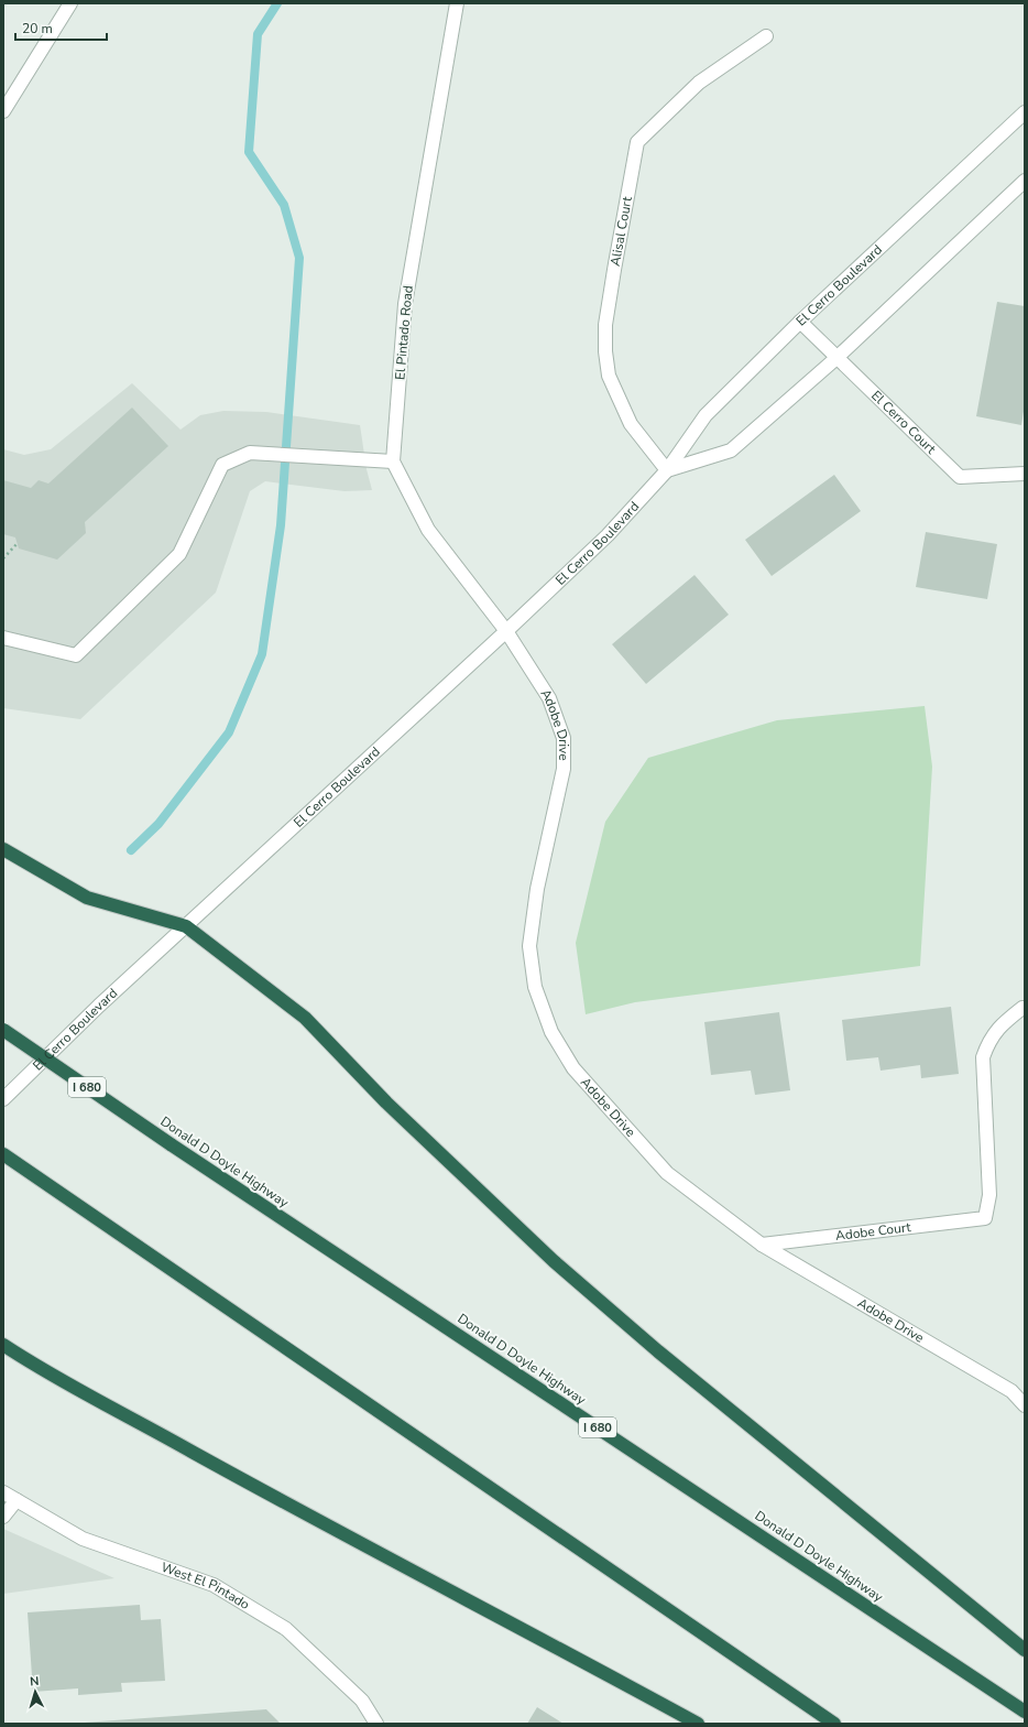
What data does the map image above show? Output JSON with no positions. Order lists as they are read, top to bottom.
{
  "streets": {
    "highway": ["I 680", "Donald D Doyle Highway"],
    "street": [
      "Alisal Court",
      "El Cerro Boulevard",
      "El Pintado Road",
      "El Cerro Court",
      "Adobe Drive",
      "Adobe Court",
      "West El Pintado"
    ]
  },
  "crossings": [
    ["Alisal Court", "El Cerro Boulevard"],
    ["El Cerro Boulevard", "El Cerro Court"],
    ["El Cerro Boulevard", "Adobe Drive"],
    ["Adobe Drive", "Adobe Court"]
  ],
  "scale_bar": "20 m",
  "north": "top"
}
